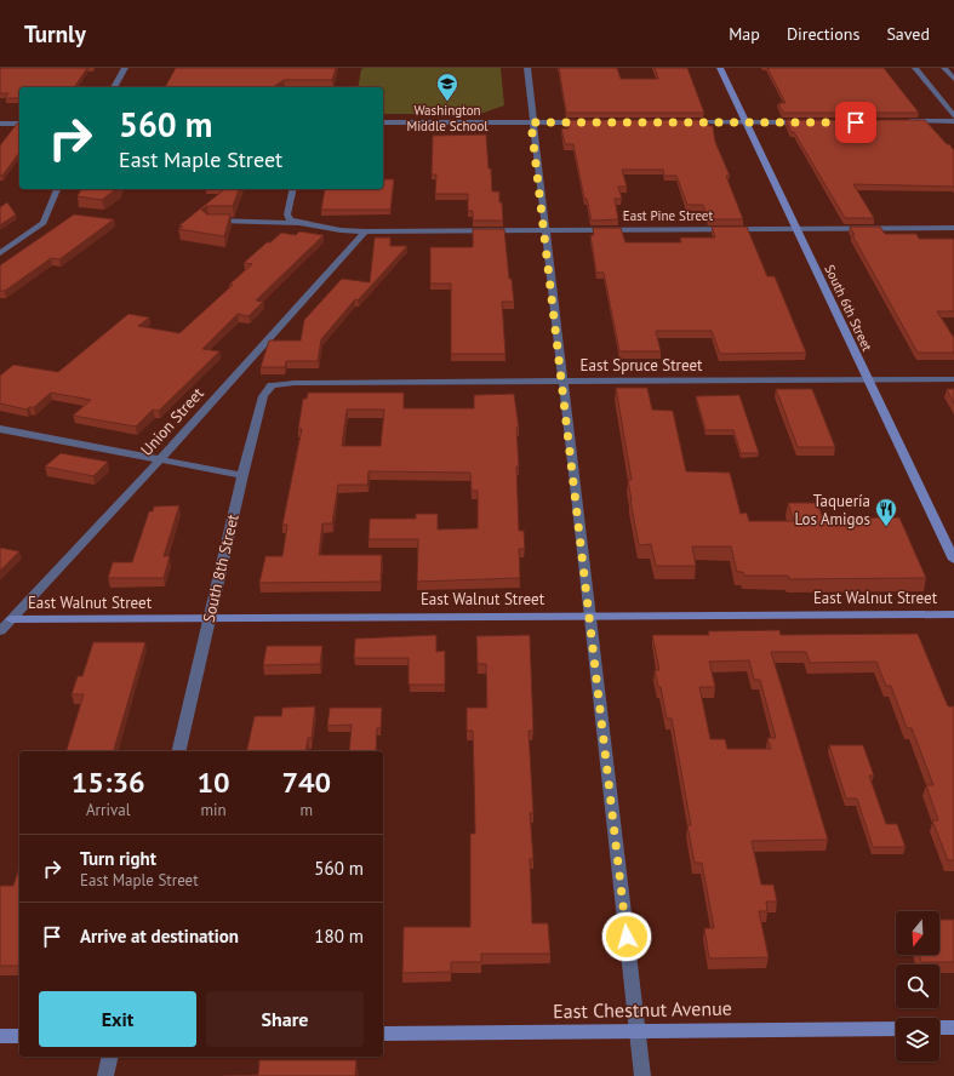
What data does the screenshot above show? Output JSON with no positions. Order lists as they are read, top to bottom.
{
  "streets": {
    "street": [
      "East Pine Street",
      "South 6th Street",
      "East Spruce Street",
      "Union Street",
      "South 8th Street",
      "East Walnut Street",
      "East Chestnut Avenue"
    ]
  },
  "crossings": [
    ["East Pine Street", "South 6th Street"],
    ["East Pine Street", "Union Street"],
    ["South 6th Street", "East Spruce Street"],
    ["East Spruce Street", "South 8th Street"],
    ["Union Street", "East Walnut Street"],
    ["South 8th Street", "East Walnut Street"]
  ],
  "places": {
    "school or university": ["Washington Middle School"],
    "restaurant": ["Taquería Los Amigos"]
  },
  "north": "bottom",
  "page": {
    "header": "Turnly",
    "nav": ["Map", "Directions", "Saved"],
    "turn": ["560 m", "East Maple Street"],
    "eta": [
      "15:36",
      "Arrival",
      "10",
      "min",
      "740",
      "m"
    ],
    "list": [
      {
        "name": "Turn right",
        "note": "East Maple Street",
        "value": "560 m"
      },
      {
        "name": "Arrive at destination",
        "value": "180 m"
      }
    ],
    "buttons": ["Exit", "Share"]
  }
}
